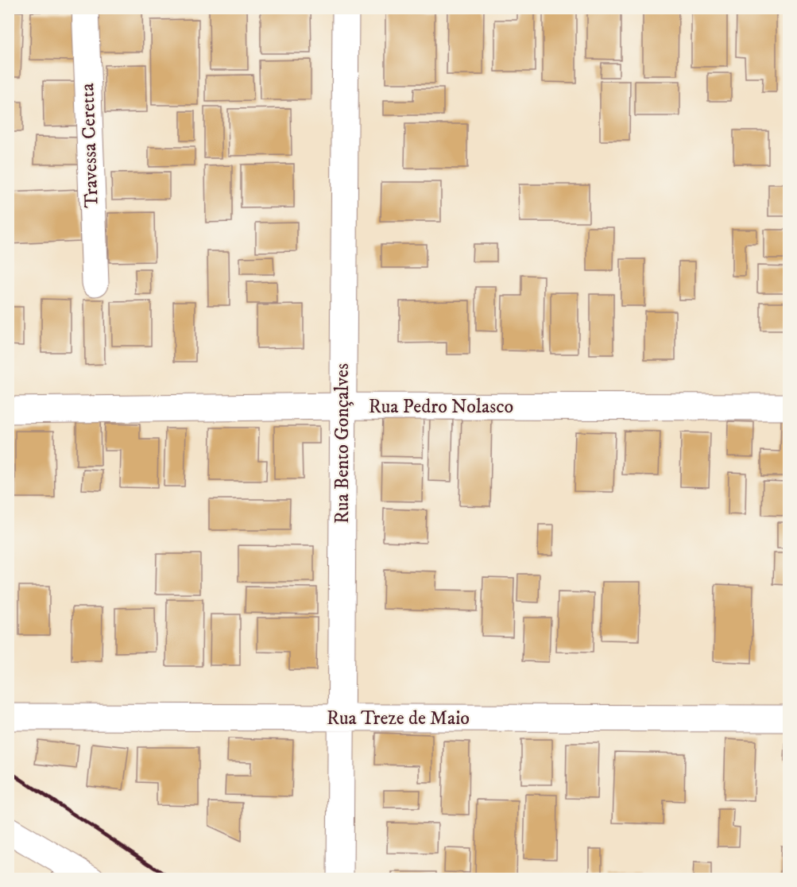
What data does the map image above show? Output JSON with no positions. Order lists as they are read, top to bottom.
{
  "streets": {
    "street": [
      "Travessa Ceretta",
      "Rua Pedro Nolasco",
      "Rua Bento Gonçalves",
      "Rua Treze de Maio"
    ]
  },
  "crossings": [
    ["Rua Pedro Nolasco", "Rua Bento Gonçalves"],
    ["Rua Bento Gonçalves", "Rua Treze de Maio"]
  ]
}
